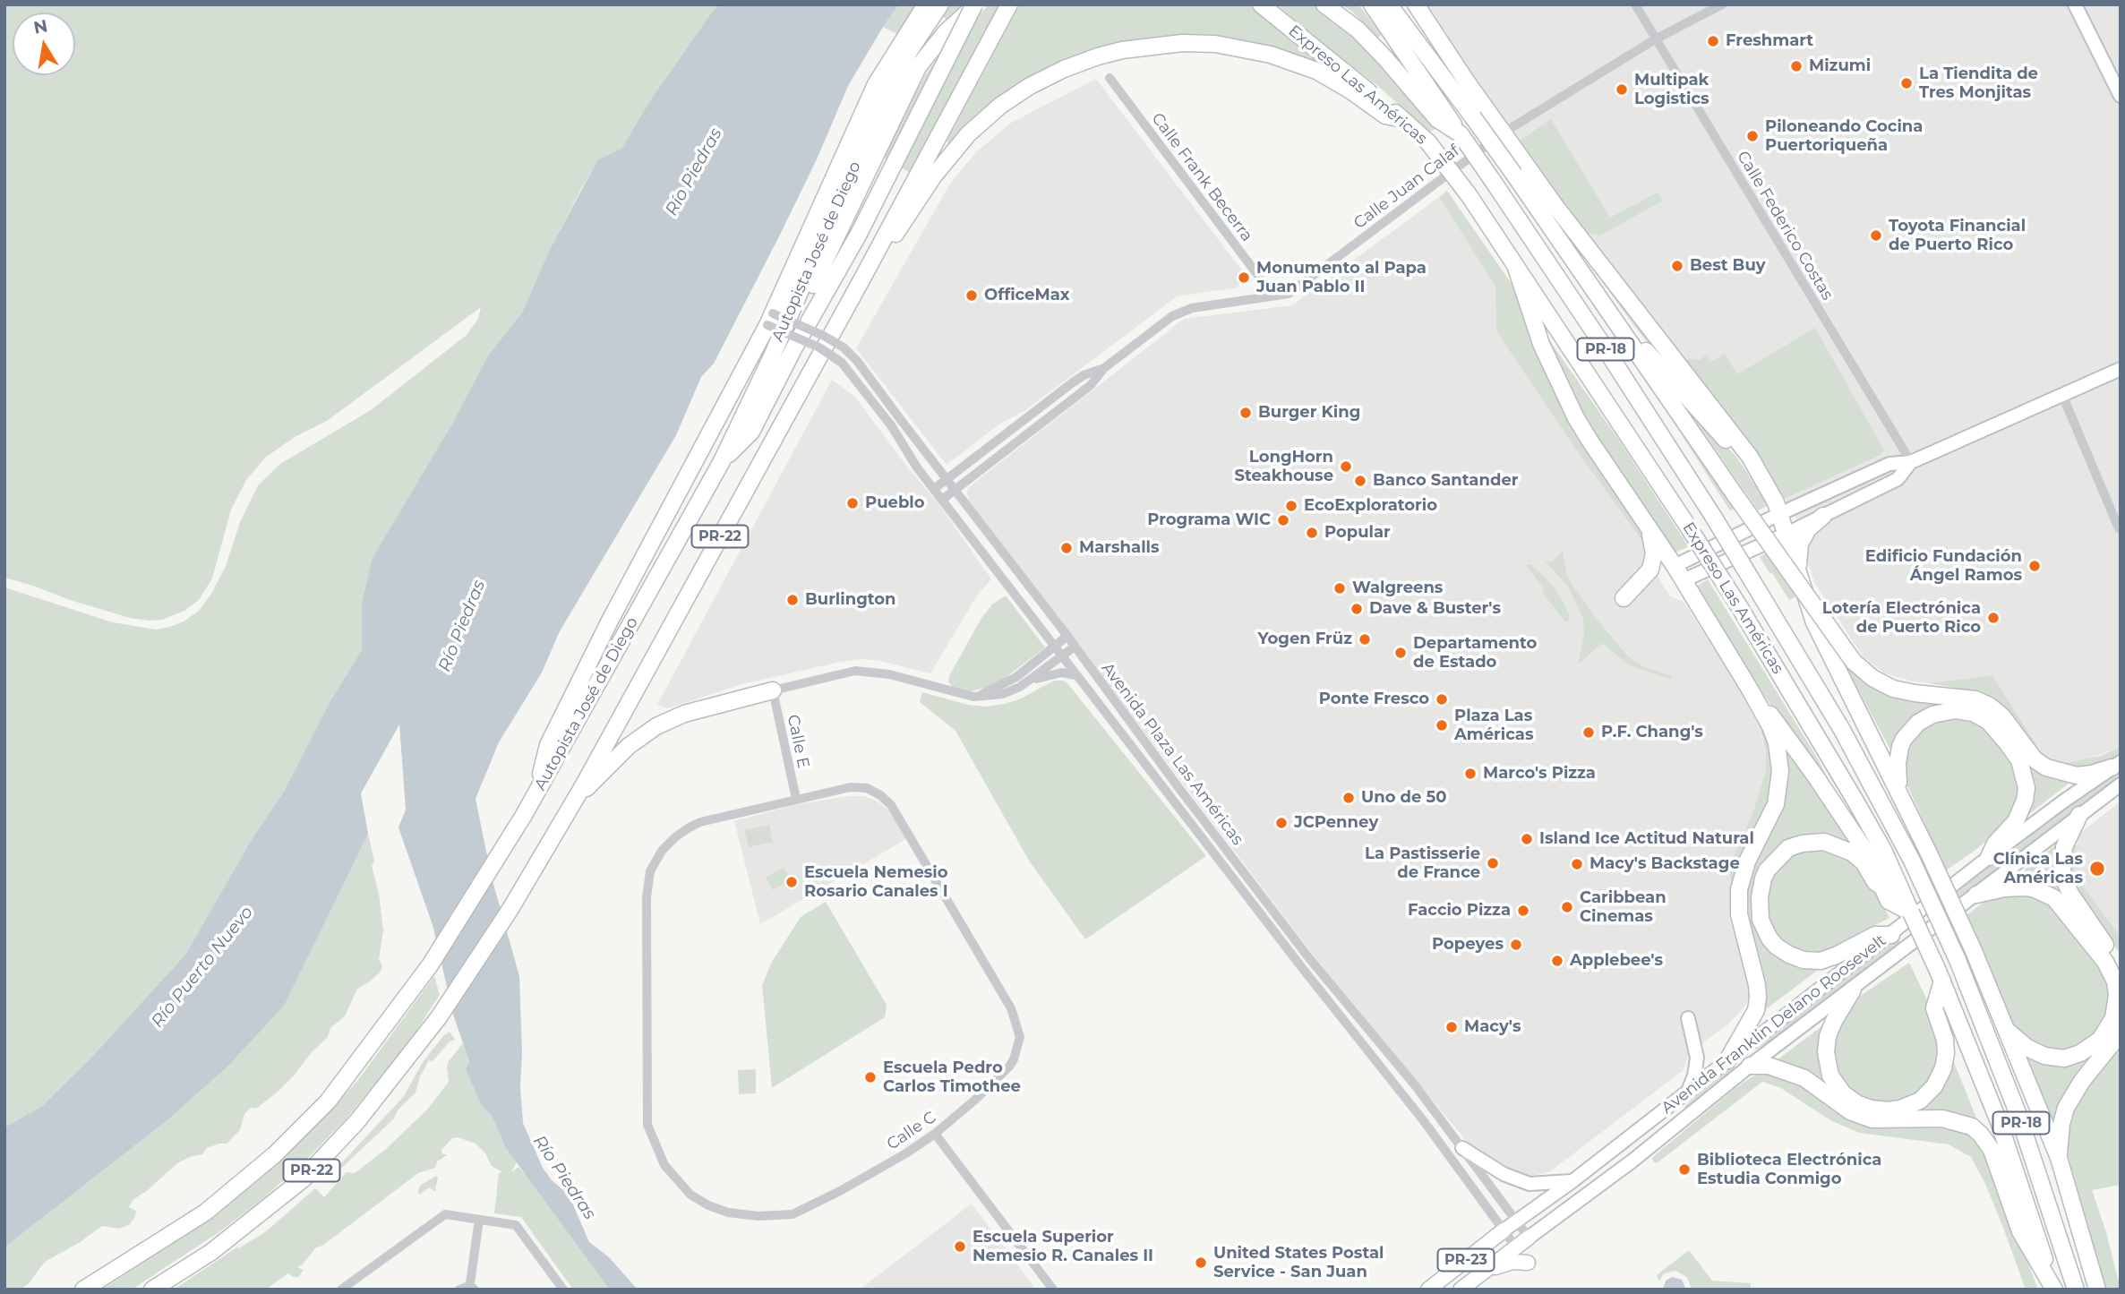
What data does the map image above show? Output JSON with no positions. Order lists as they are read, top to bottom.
{
  "streets": {
    "highway": [
      "Expreso Las Américas",
      "Autopista José de Diego",
      "PR-18",
      "PR-22"
    ],
    "main road": ["Avenida Franklin Delano Roosevelt", "PR-23"],
    "street": [
      "Calle Frank Becerra",
      "Calle Juan Calaf",
      "Calle Federico Costas",
      "Calle E",
      "Avenida Plaza Las Américas",
      "Calle C"
    ]
  },
  "crossings": [
    ["Calle Frank Becerra", "Calle Juan Calaf"],
    ["Calle Juan Calaf", "Calle Federico Costas"],
    ["Calle Juan Calaf", "Avenida Plaza Las Américas"],
    ["Calle E", "Calle C"],
    ["Avenida Plaza Las Américas", "Avenida Franklin Delano Roosevelt"]
  ],
  "water": ["Río Piedras", "Río Puerto Nuevo"],
  "places": [
    "Freshmart",
    "Mizumi",
    "La Tiendita de Tres Monjitas",
    "Multipak Logistics",
    "Piloneando Cocina Puertoriqueña",
    "Toyota Financial de Puerto Rico",
    "Best Buy",
    "Monumento al Papa Juan Pablo II",
    "OfficeMax",
    "Burger King",
    "LongHorn Steakhouse",
    "Banco Santander",
    "Pueblo",
    "EcoExploratorio",
    "Programa WIC",
    "Popular",
    "Marshalls",
    "Edificio Fundación Ángel Ramos",
    "Walgreens",
    "Burlington",
    "Dave & Buster's",
    "Lotería Electrónica de Puerto Rico",
    "Yogen Früz",
    "Departamento de Estado",
    "Ponte Fresco",
    "Plaza Las Américas",
    "P.F. Chang's",
    "Marco's Pizza",
    "Uno de 50",
    "JCPenney",
    "Island Ice Actitud Natural",
    "La Pastisserie de France",
    "Macy's Backstage",
    "Clínica Las Américas",
    "Escuela Nemesio Rosario Canales I",
    "Caribbean Cinemas",
    "Faccio Pizza",
    "Popeyes",
    "Applebee's",
    "Macy's",
    "Escuela Pedro Carlos Timothee",
    "Biblioteca Electrónica Estudia Conmigo",
    "Escuela Superior Nemesio R. Canales II",
    "United States Postal Service - San Juan"
  ],
  "north": "top"
}
